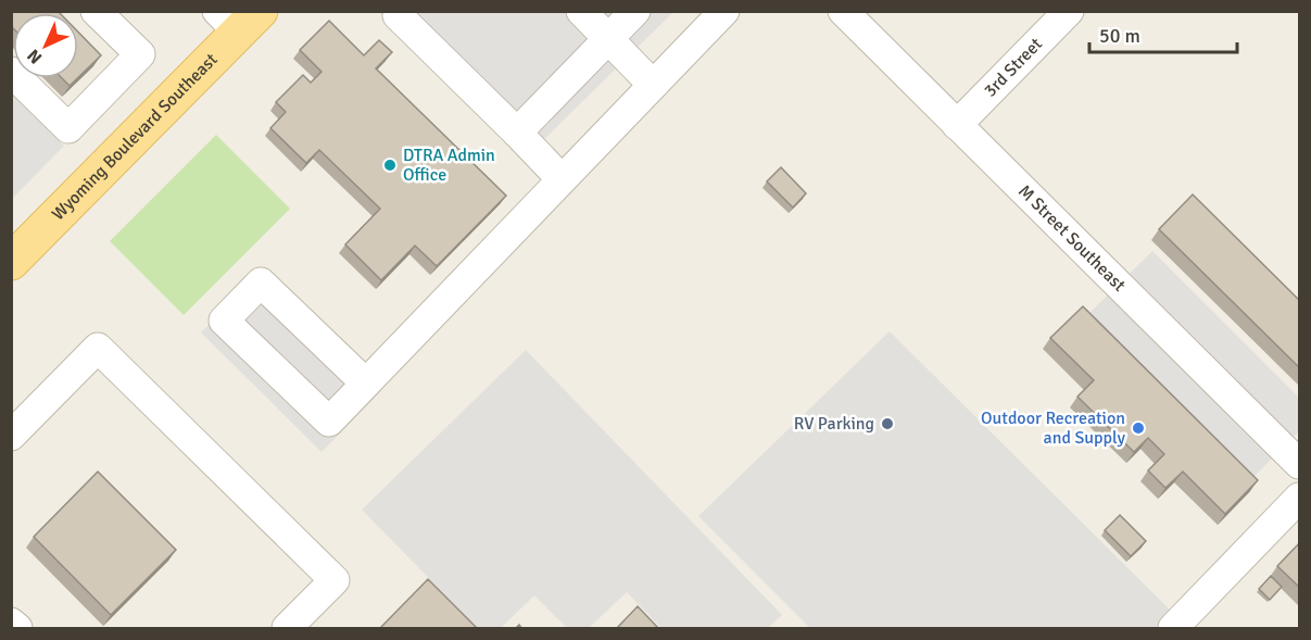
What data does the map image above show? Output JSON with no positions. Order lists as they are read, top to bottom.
{
  "streets": {
    "main road": ["Wyoming Boulevard Southeast"],
    "street": ["3rd Street", "M Street Southeast"]
  },
  "crossings": [
    ["3rd Street", "M Street Southeast"]
  ],
  "places": ["DTRA Admin Office", "RV Parking", "Outdoor Recreation and Supply"],
  "scale_bar": "50 m",
  "north": "bottom left"
}
